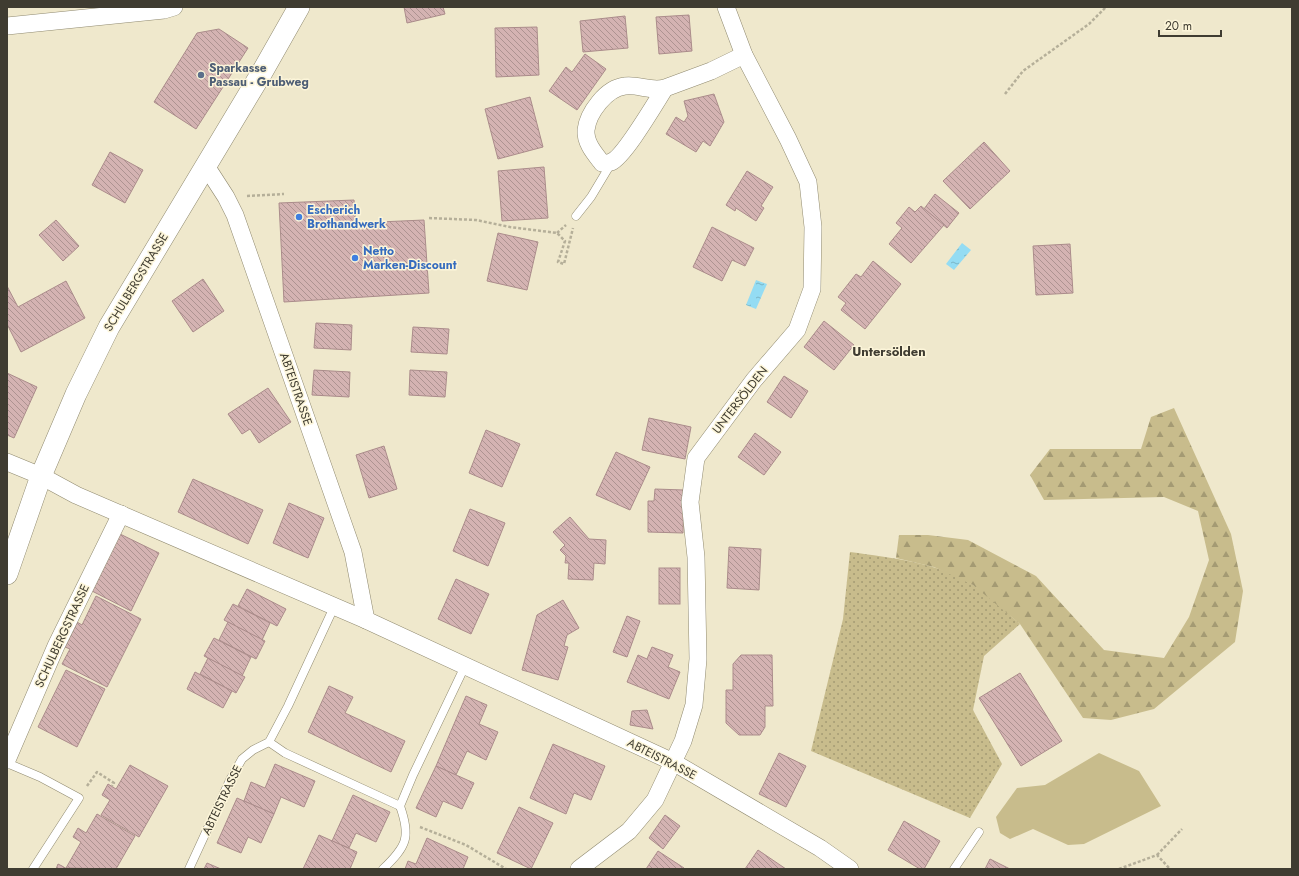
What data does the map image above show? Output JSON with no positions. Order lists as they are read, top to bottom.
{
  "streets": {
    "street": ["SCHULBERGSTRASSE", "ABTEISTRASSE", "UNTERSÖLDEN"]
  },
  "crossings": [
    ["SCHULBERGSTRASSE", "ABTEISTRASSE"],
    ["ABTEISTRASSE", "UNTERSÖLDEN"]
  ],
  "districts": ["Untersölden"],
  "places": ["Sparkasse Passau - Grubweg", "Escherich Brothandwerk", "Netto Marken-Discount"],
  "scale_bar": "20 m"
}
